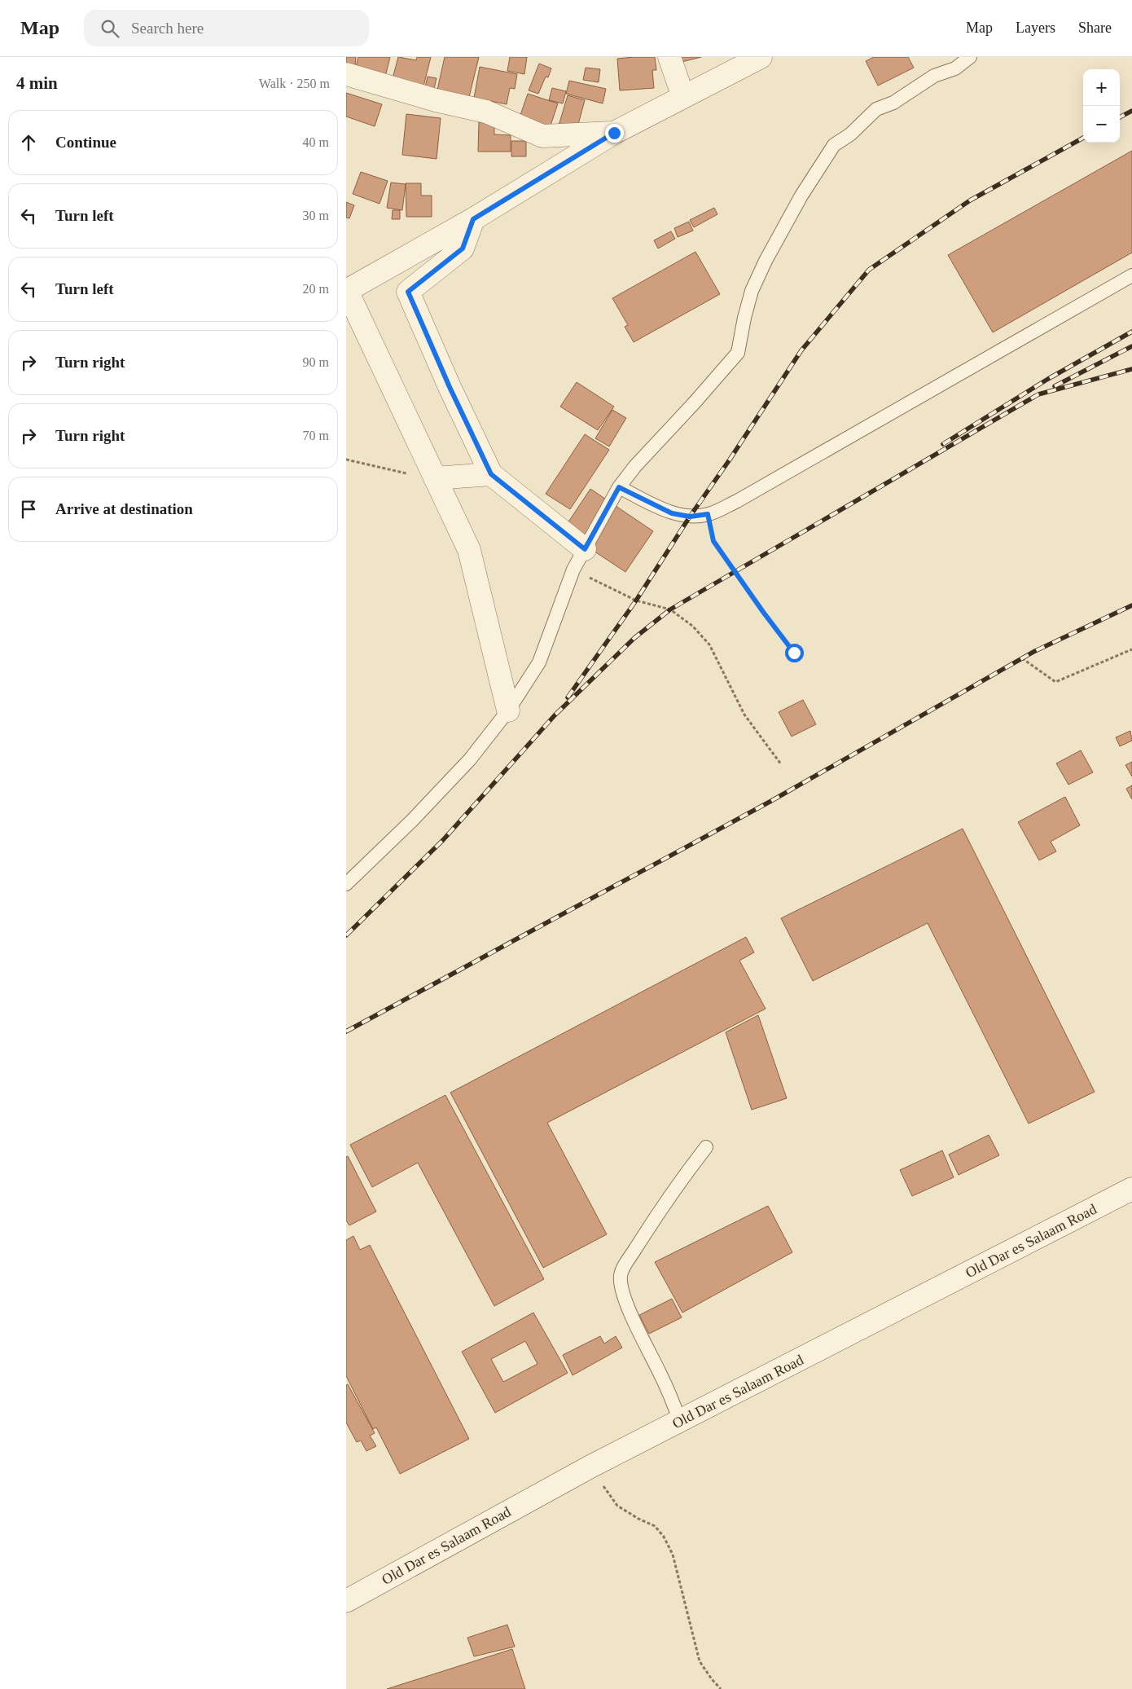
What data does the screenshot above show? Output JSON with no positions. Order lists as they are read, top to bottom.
{
  "streets": {
    "street": ["Old Dar es Salaam Road"]
  },
  "page": {
    "header": "Map",
    "search": "Search here",
    "nav": ["Map", "Layers", "Share"],
    "heading": ["4 min", "Walk · 250 m"],
    "map_buttons": ["+", "−"],
    "list": [
      ["Continue", "40 m"],
      ["Turn left", "30 m"],
      ["Turn left", "20 m"],
      ["Turn right", "90 m"],
      ["Turn right", "70 m"],
      "Arrive at destination"
    ]
  }
}
